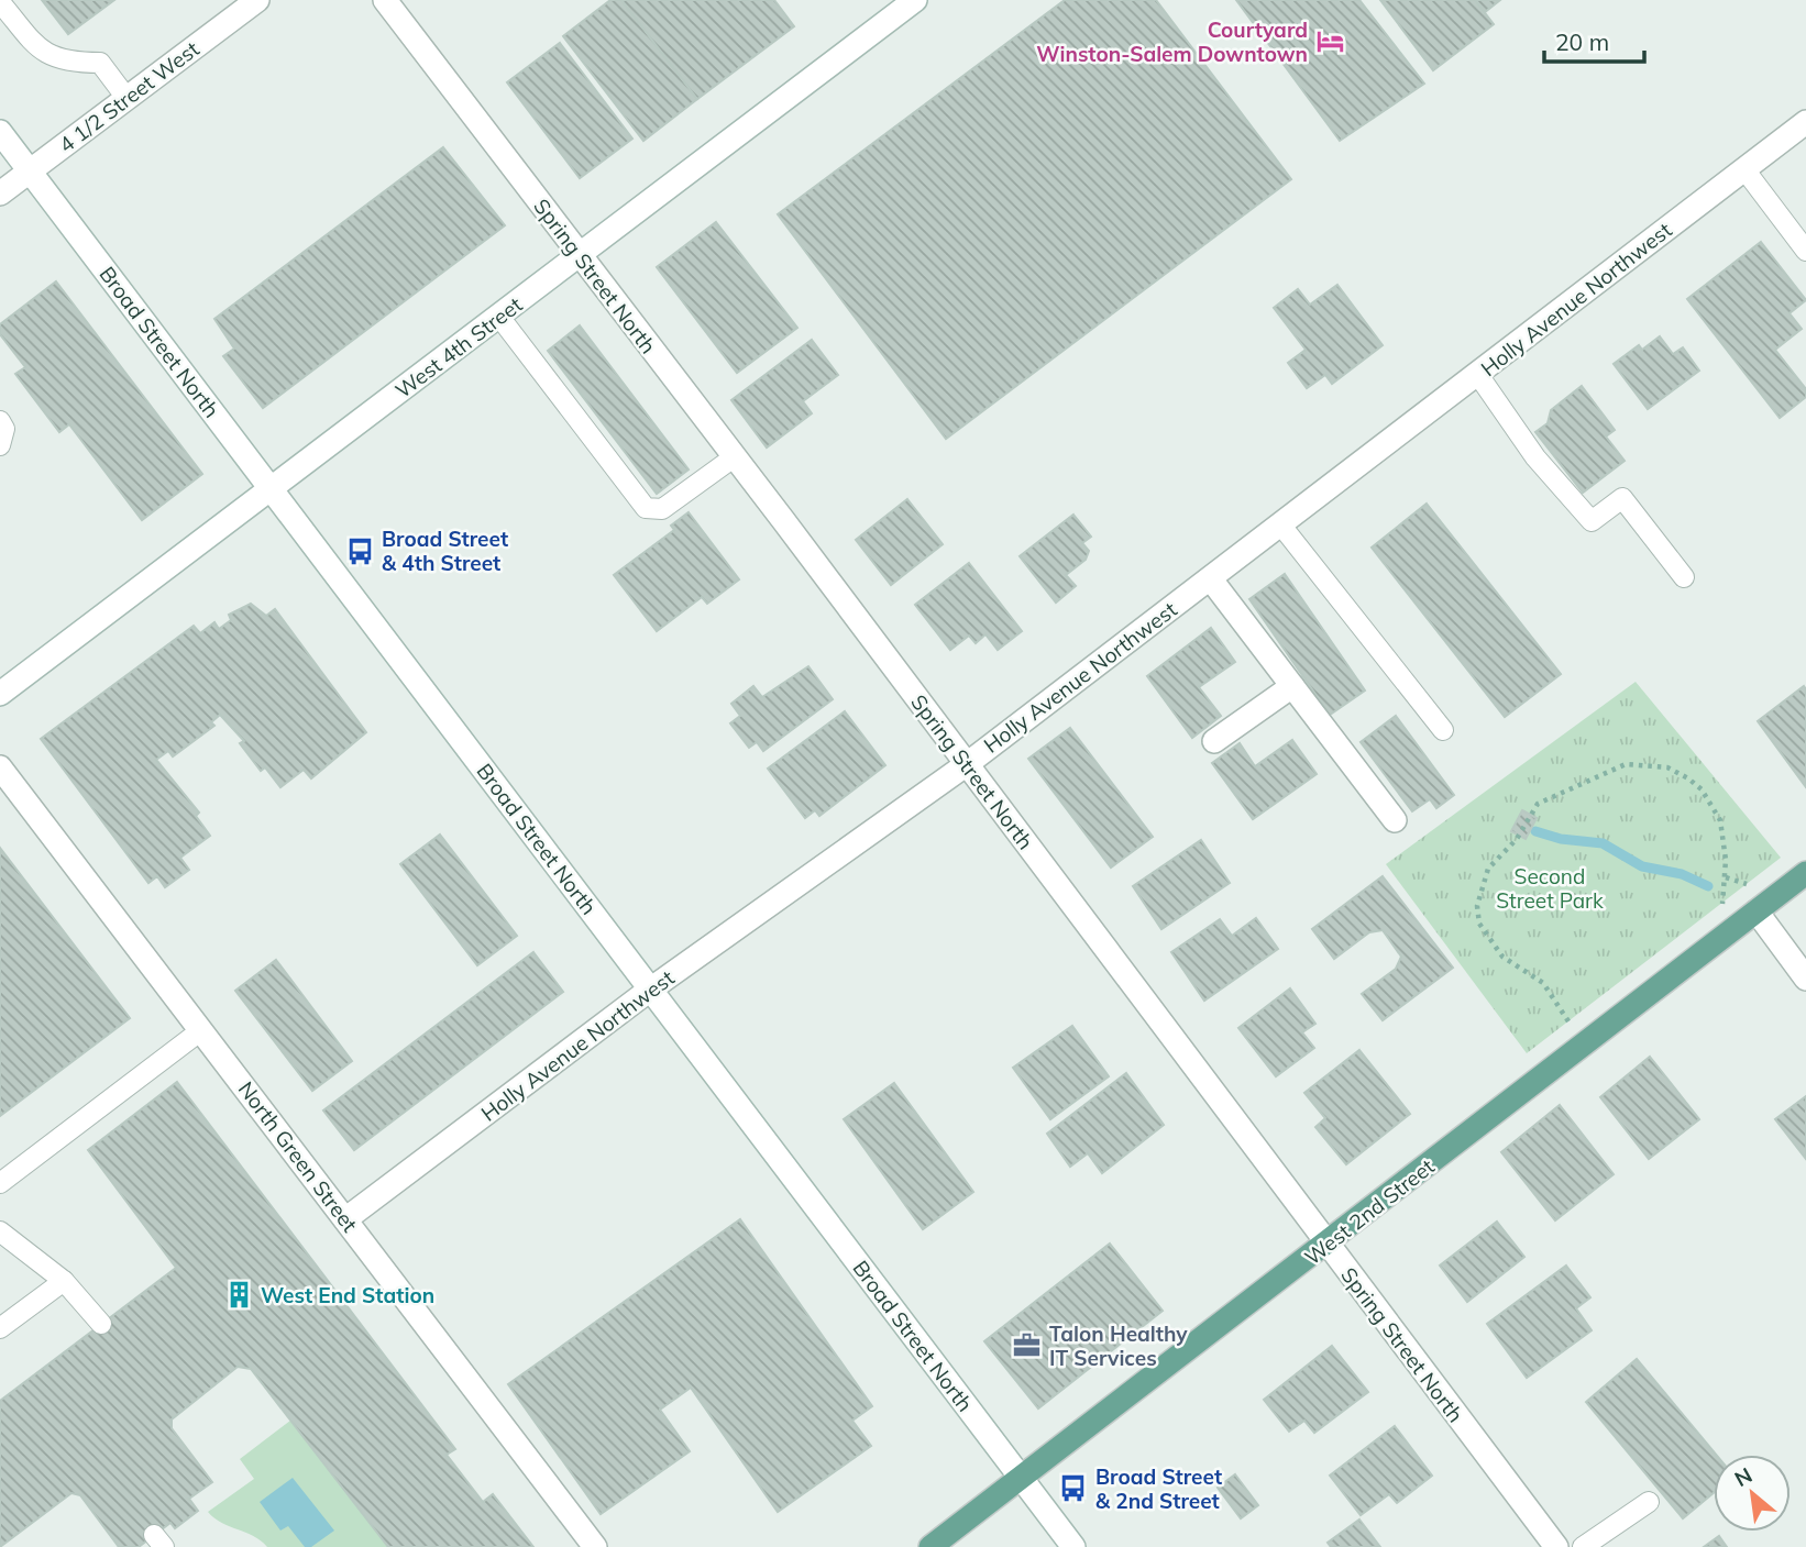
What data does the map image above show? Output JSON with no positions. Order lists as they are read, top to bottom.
{
  "streets": {
    "main road": ["West 2nd Street"],
    "street": [
      "4 1/2 Street West",
      "Spring Street North",
      "Holly Avenue Northwest",
      "Broad Street North",
      "West 4th Street",
      "North Green Street"
    ]
  },
  "crossings": [
    ["4 1/2 Street West", "Broad Street North"],
    ["Spring Street North", "Holly Avenue Northwest"],
    ["Spring Street North", "West 4th Street"],
    ["Spring Street North", "West 2nd Street"],
    ["Holly Avenue Northwest", "Broad Street North"],
    ["Holly Avenue Northwest", "North Green Street"],
    ["Broad Street North", "West 4th Street"],
    ["Broad Street North", "West 2nd Street"]
  ],
  "parks": ["Second Street Park"],
  "places": {
    "hotel": ["Courtyard Winston-Salem Downtown"],
    "bus stop": ["Broad Street & 4th Street", "Broad Street & 2nd Street"],
    "building": ["West End Station"],
    "office": ["Talon Healthy IT Services"]
  },
  "scale_bar": "20 m",
  "north": "top left"
}
